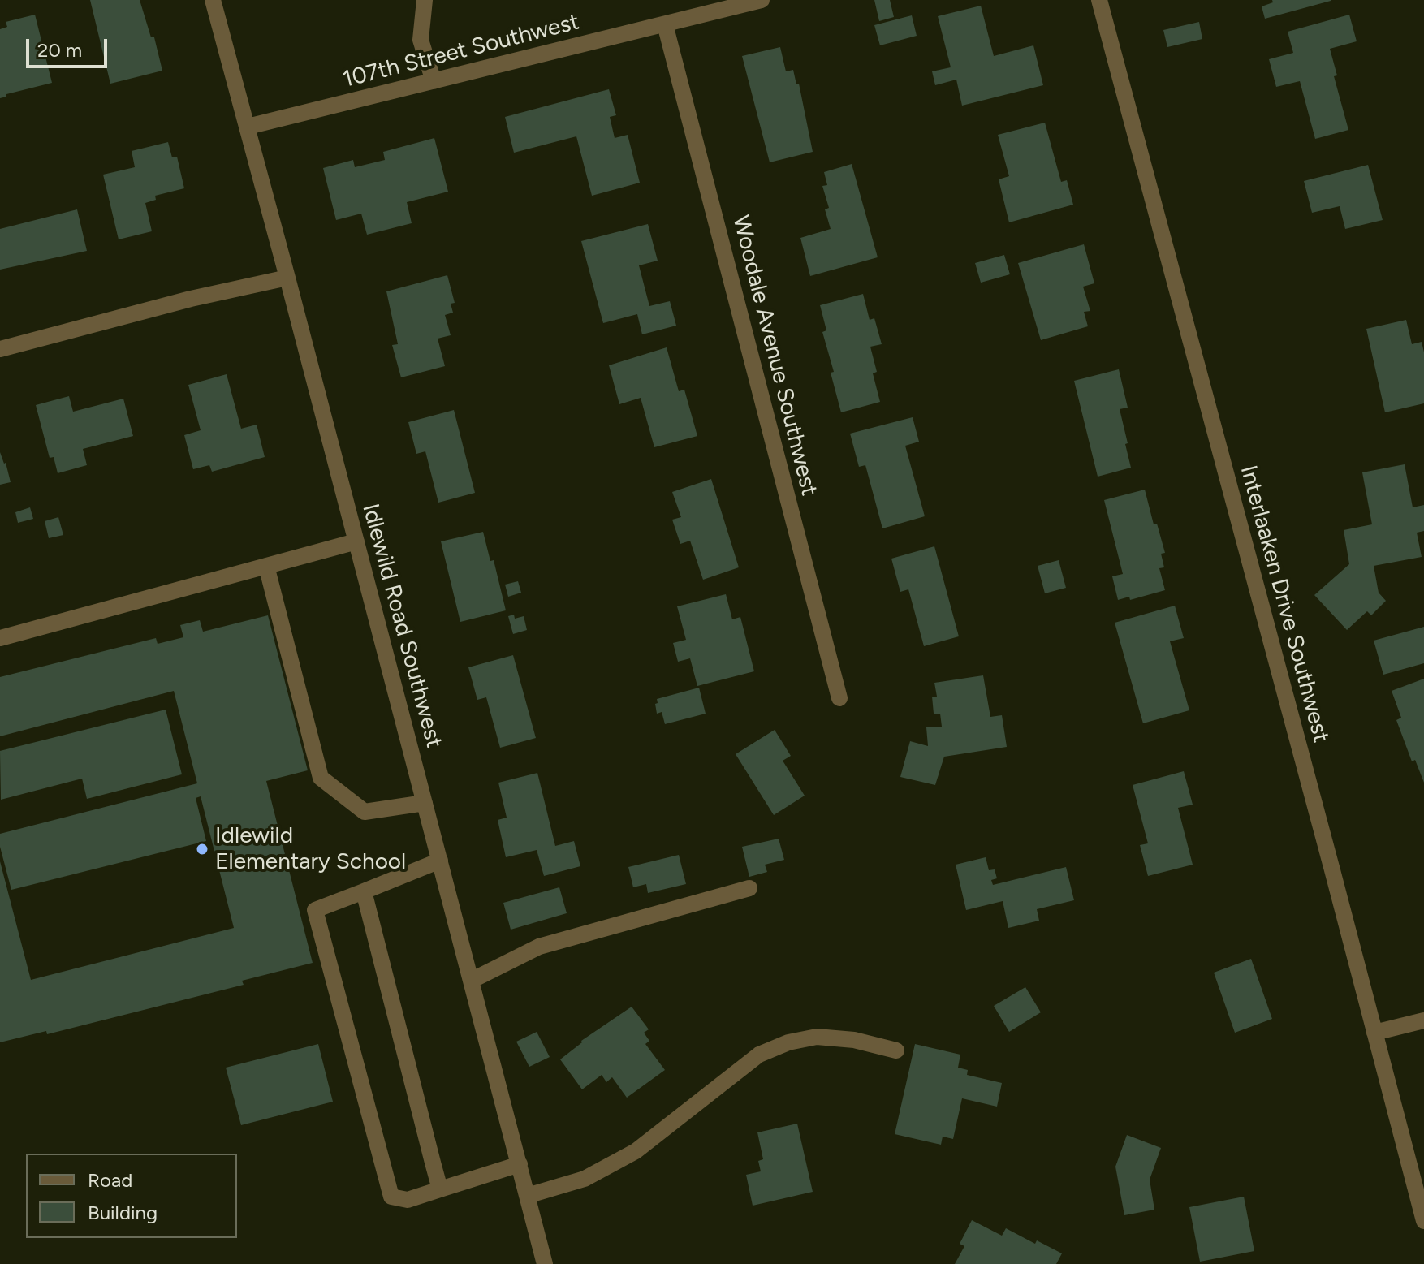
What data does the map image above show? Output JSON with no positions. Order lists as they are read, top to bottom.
{
  "streets": {
    "street": [
      "107th Street Southwest",
      "Woodale Avenue Southwest",
      "Interlaaken Drive Southwest",
      "Idlewild Road Southwest"
    ]
  },
  "crossings": [
    ["107th Street Southwest", "Woodale Avenue Southwest"],
    ["107th Street Southwest", "Idlewild Road Southwest"]
  ],
  "places": ["Idlewild Elementary School"],
  "legend": ["Road", "Building"],
  "scale_bar": "20 m"
}
